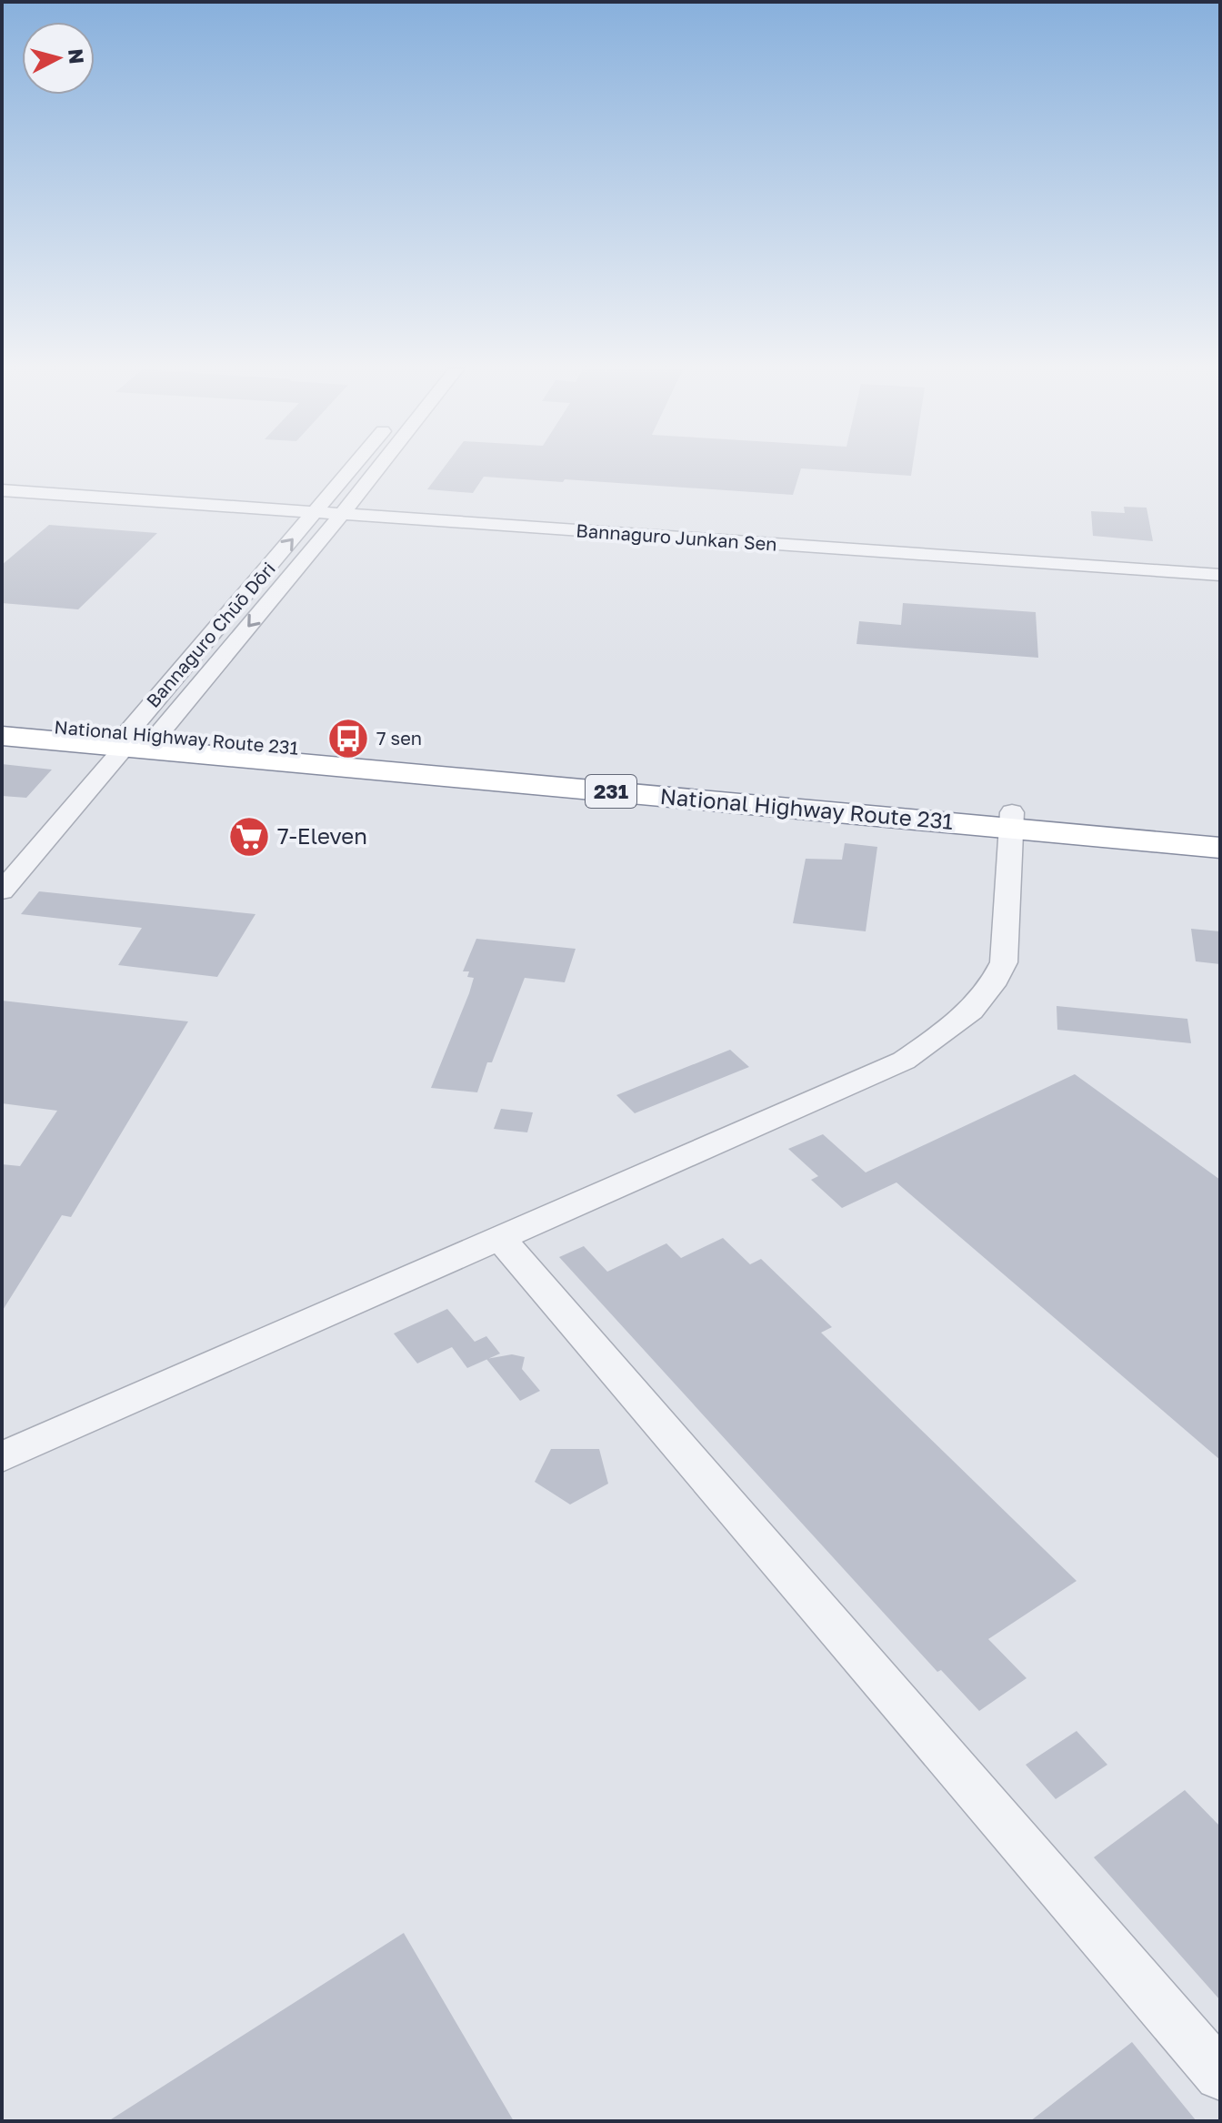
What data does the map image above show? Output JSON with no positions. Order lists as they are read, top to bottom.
{
  "streets": {
    "highway": ["National Highway Route 231", "231"],
    "street": ["Bannaguro Junkan Sen", "Bannaguro Chūō Dōri"]
  },
  "crossings": [
    ["Bannaguro Junkan Sen", "Bannaguro Chūō Dōri"],
    ["Bannaguro Chūō Dōri", "National Highway Route 231"]
  ],
  "places": {
    "bus stop": ["7 sen"],
    "supermarket": ["7-Eleven"]
  },
  "north": "right"
}
